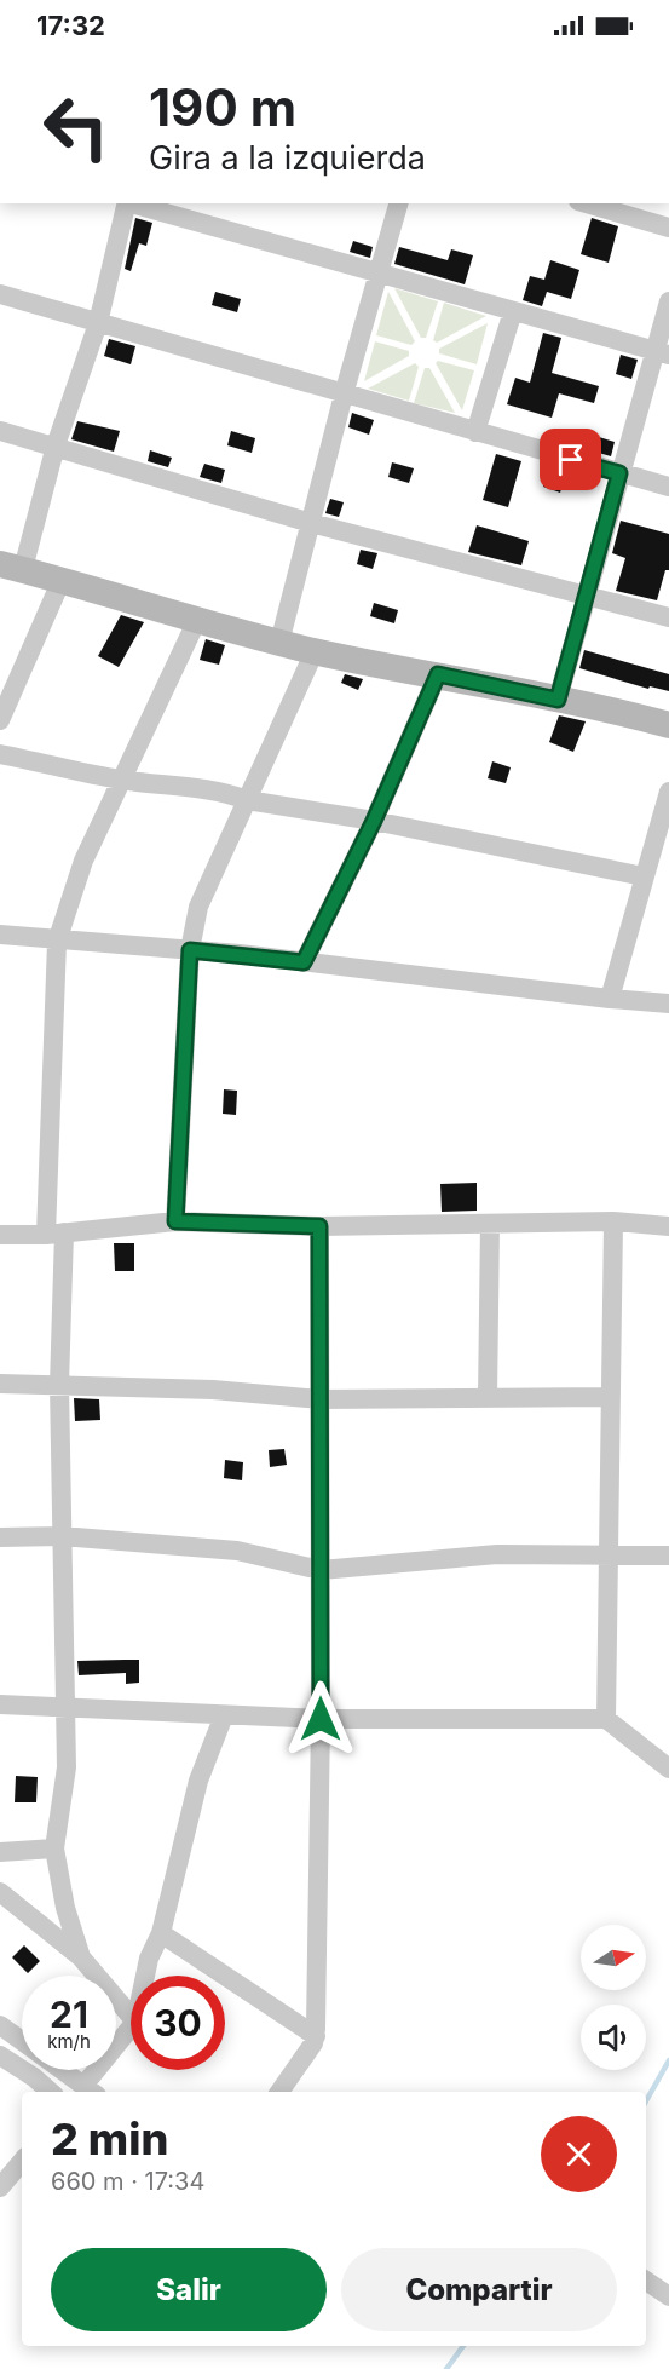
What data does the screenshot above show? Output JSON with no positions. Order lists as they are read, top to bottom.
{
  "north": "right",
  "page": {
    "status": "17:32",
    "turn": ["190 m", "Gira a la izquierda"],
    "speed": "21 km/h",
    "limit": "30",
    "heading": ["2 min", "660 m · 17:34"],
    "buttons": ["Salir", "Compartir"]
  }
}
